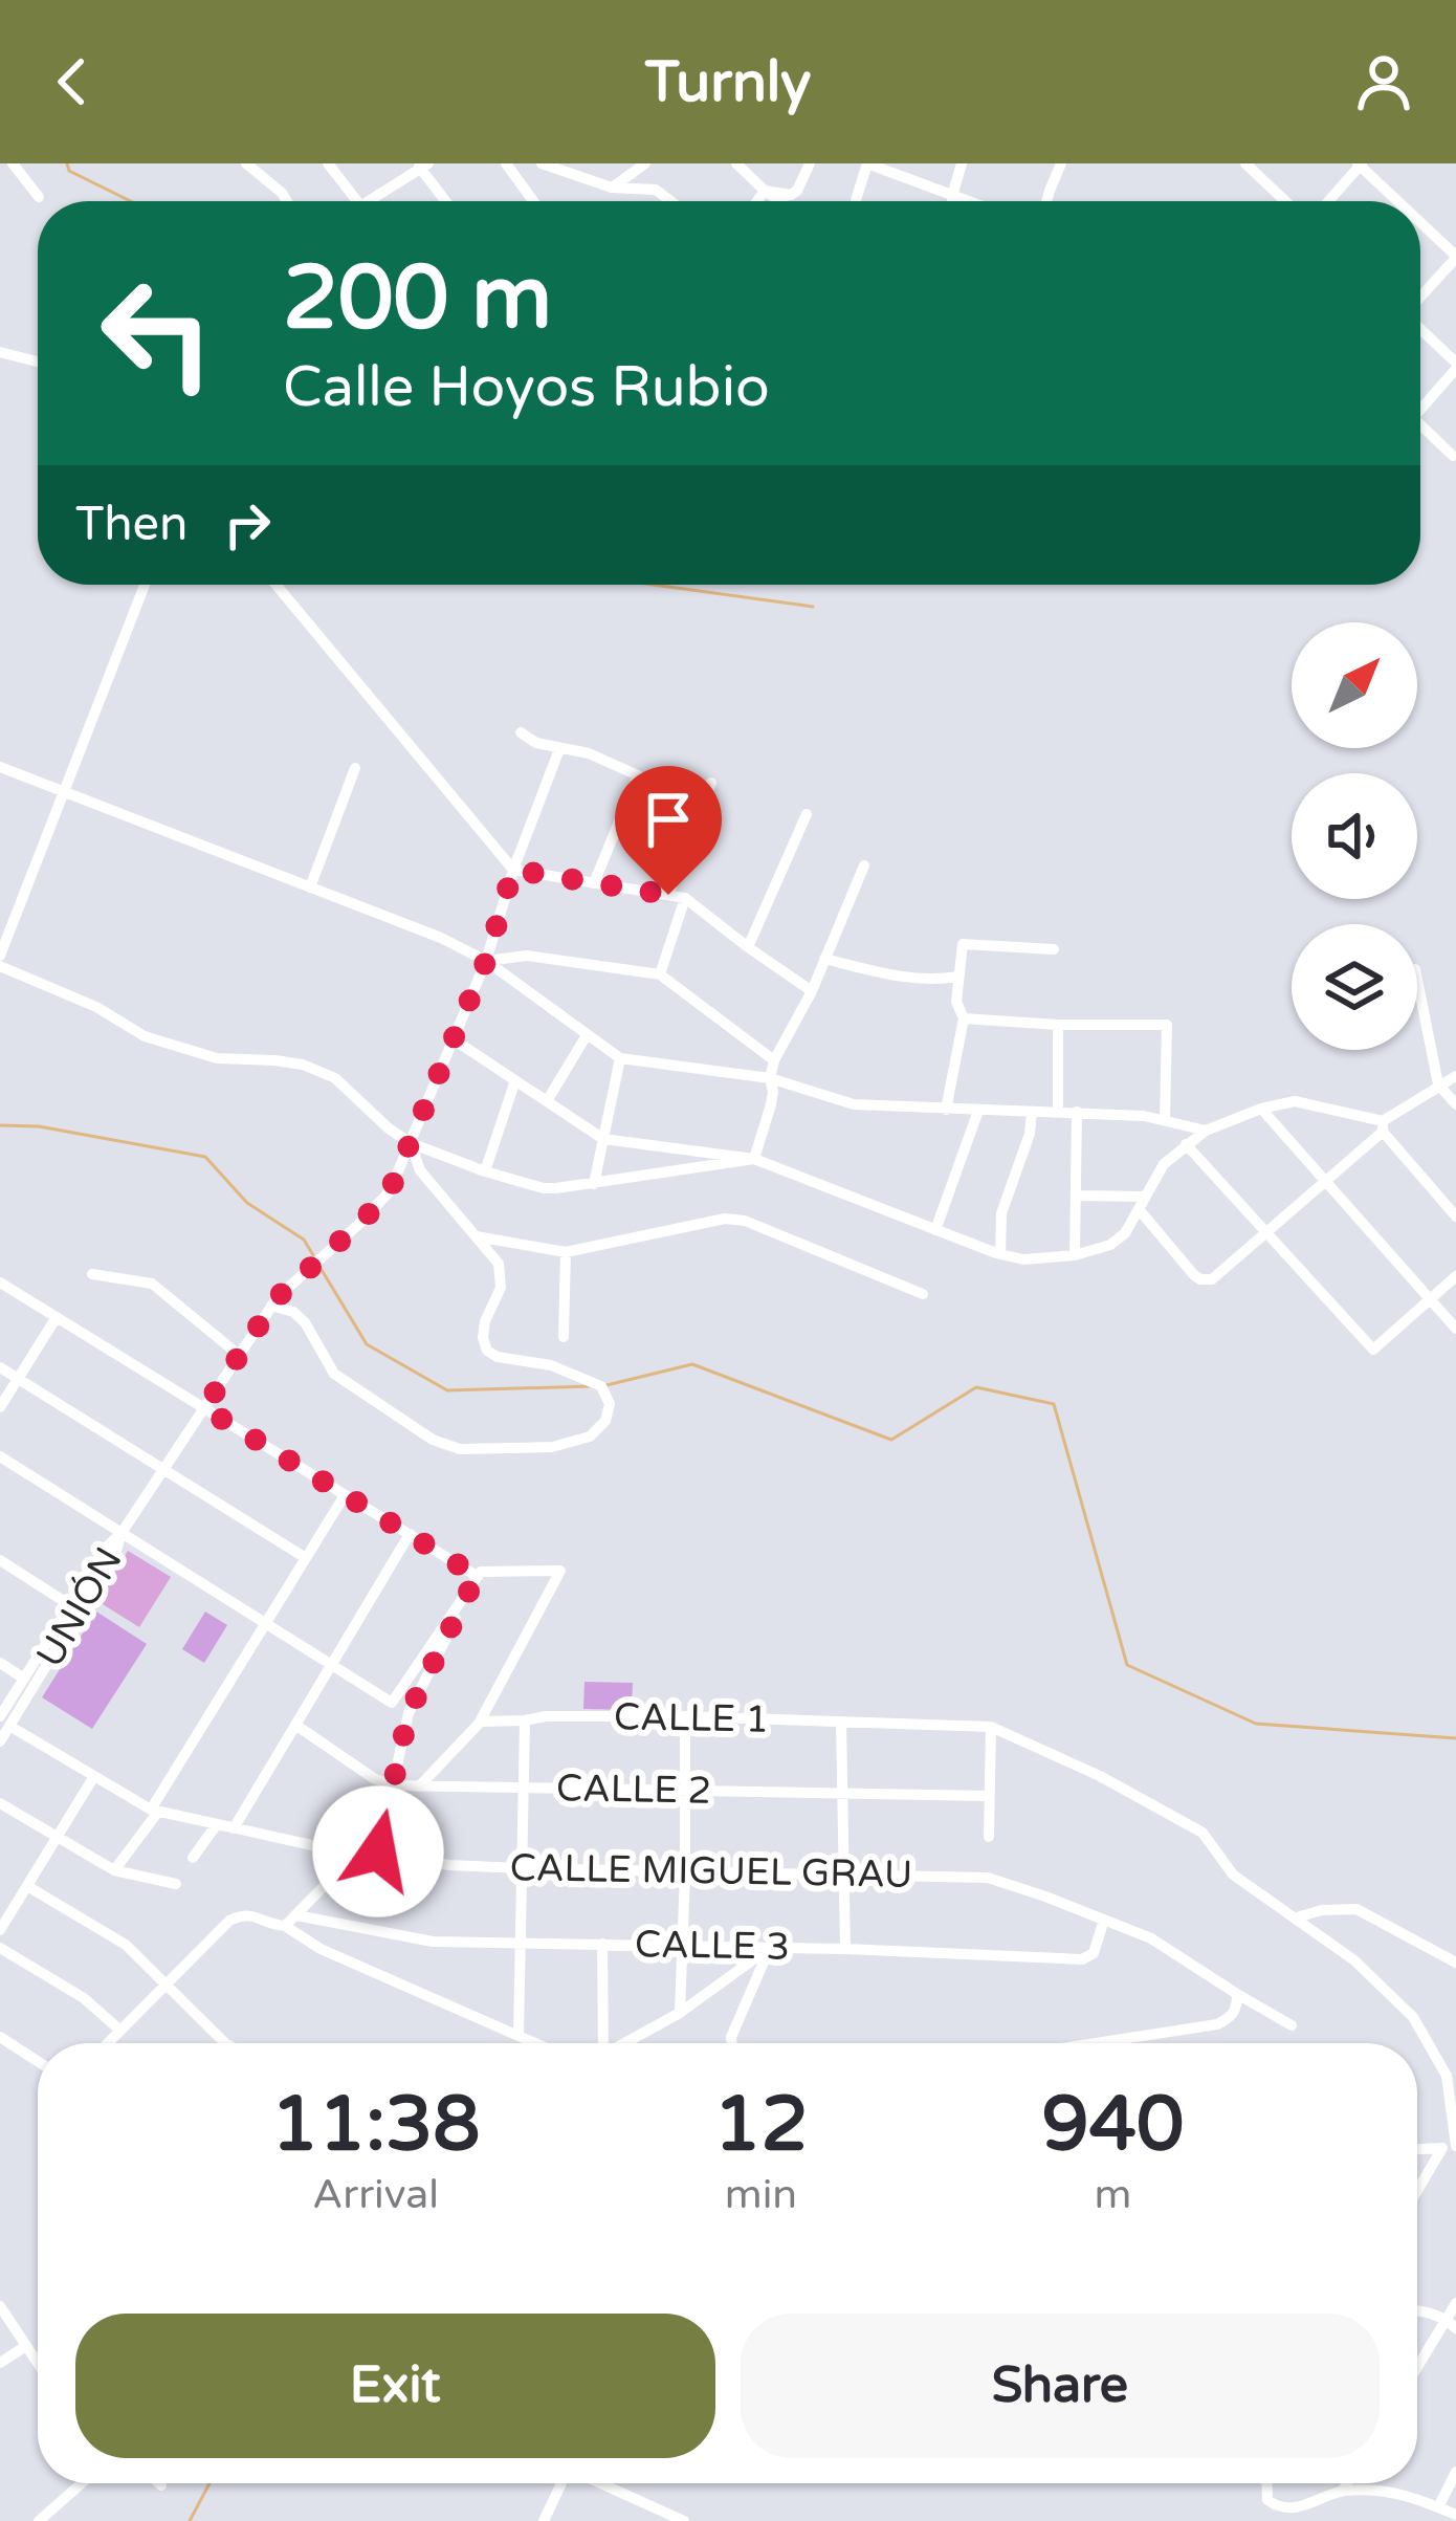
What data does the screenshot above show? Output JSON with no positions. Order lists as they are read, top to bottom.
{
  "streets": {
    "street": [
      "UNIÓN",
      "CALLE 1",
      "CALLE 2",
      "CALLE MIGUEL GRAU",
      "CALLE 3"
    ]
  },
  "crossings": [
    ["UNIÓN", "CALLE MIGUEL GRAU"],
    ["CALLE MIGUEL GRAU", "CALLE 3"]
  ],
  "north": "top right",
  "page": {
    "header": "Turnly",
    "turn": ["200 m", "Calle Hoyos Rubio"],
    "then": "Then",
    "eta": [
      "11:38",
      "Arrival",
      "12",
      "min",
      "940",
      "m"
    ],
    "buttons": ["Exit", "Share"]
  }
}
